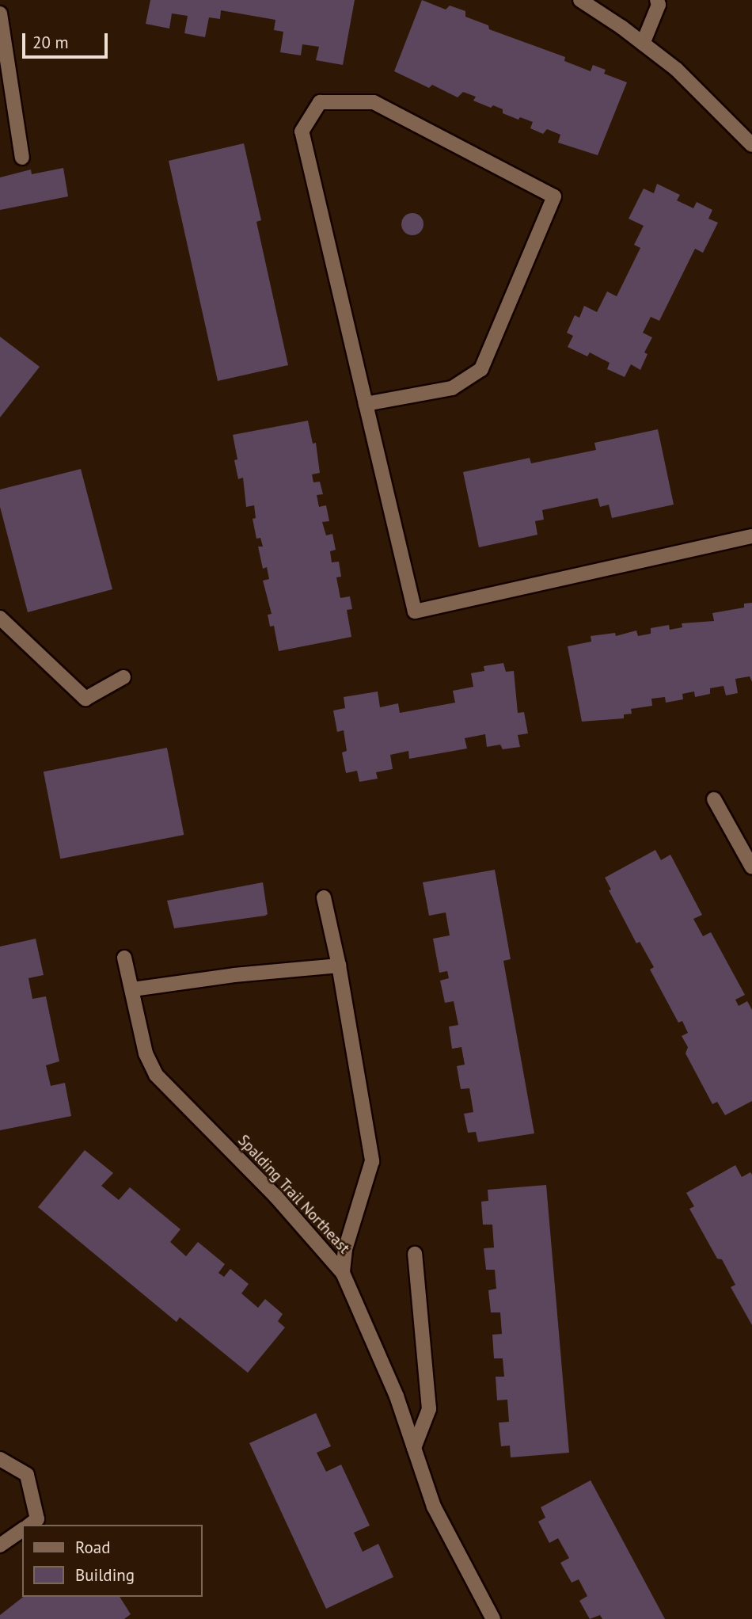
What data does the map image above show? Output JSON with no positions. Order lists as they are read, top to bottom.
{
  "streets": {
    "street": ["Spalding Trail Northeast"]
  },
  "legend": ["Road", "Building"],
  "scale_bar": "20 m"
}
